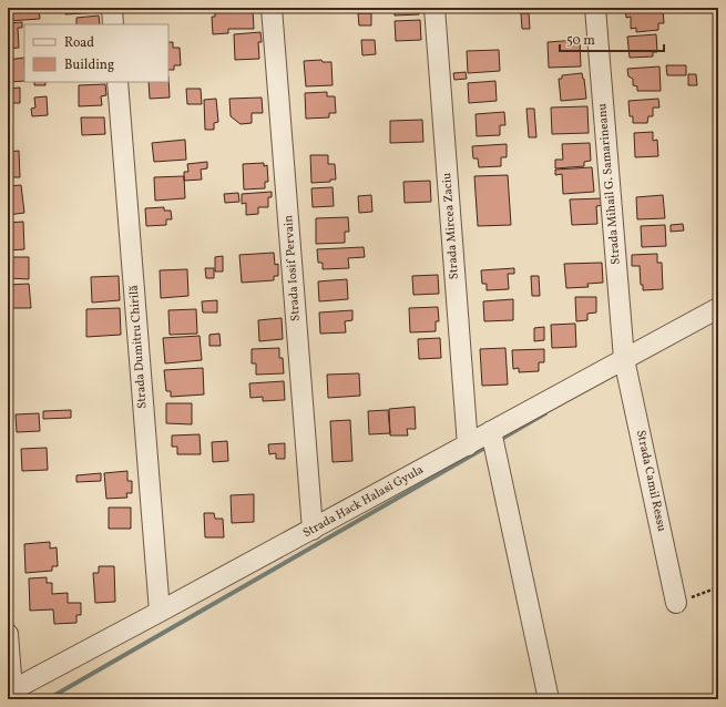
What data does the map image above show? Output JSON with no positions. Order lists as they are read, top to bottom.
{
  "streets": {
    "street": [
      "Strada Mihail G. Samarineanu",
      "Strada Mircea Zaciu",
      "Strada Iosif Pervain",
      "Strada Dumitru Chirilă",
      "Strada Camil Ressu",
      "Strada Hack Halasi Gyula"
    ]
  },
  "crossings": [
    ["Strada Mihail G. Samarineanu", "Strada Camil Ressu"],
    ["Strada Mihail G. Samarineanu", "Strada Hack Halasi Gyula"],
    ["Strada Mircea Zaciu", "Strada Hack Halasi Gyula"],
    ["Strada Iosif Pervain", "Strada Hack Halasi Gyula"],
    ["Strada Dumitru Chirilă", "Strada Hack Halasi Gyula"],
    ["Strada Camil Ressu", "Strada Hack Halasi Gyula"]
  ],
  "legend": ["Road", "Building"],
  "scale_bar": "50 m"
}
